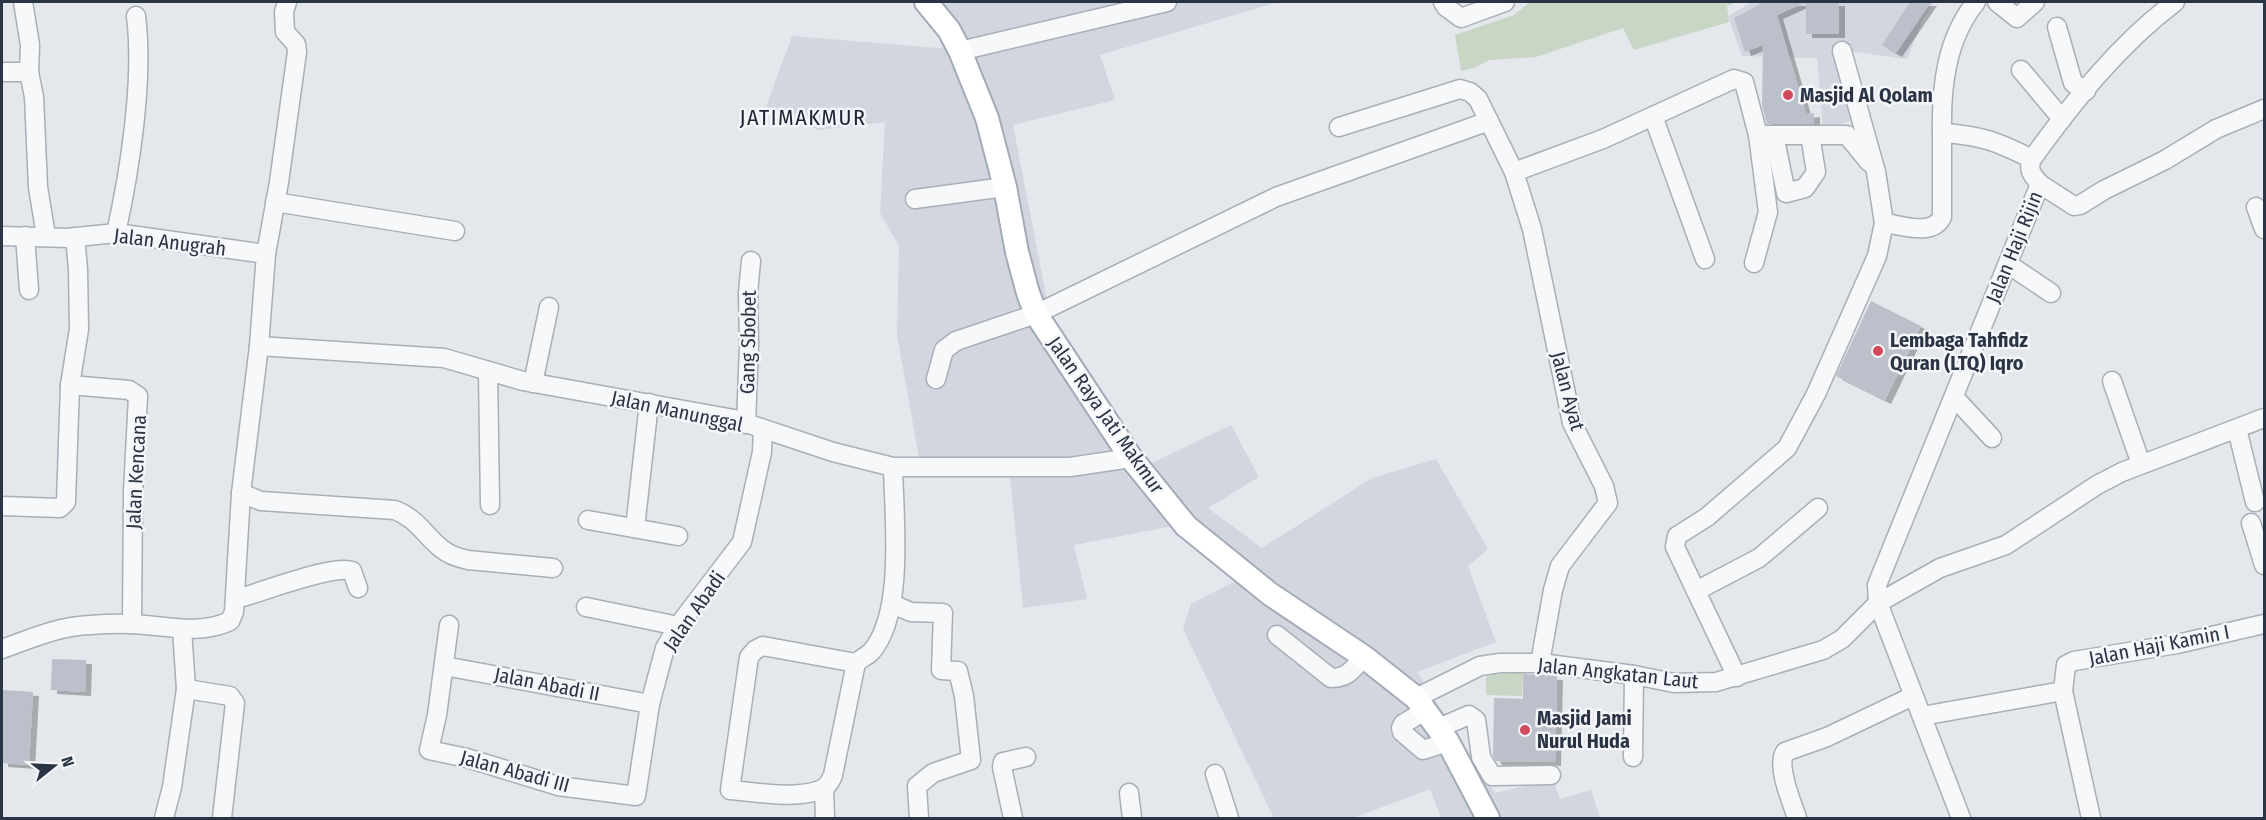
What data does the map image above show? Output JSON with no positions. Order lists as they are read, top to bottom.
{
  "streets": {
    "main road": ["Jalan Raya Jati Makmur"],
    "street": [
      "Jalan Anugrah",
      "Jalan Haji Rijin",
      "Gang Sbobet",
      "Jalan Ayat",
      "Jalan Manunggal",
      "Jalan Kencana",
      "Jalan Abadi",
      "Jalan Haji Kamin I",
      "Jalan Angkatan Laut",
      "Jalan Abadi II",
      "Jalan Abadi III"
    ]
  },
  "crossings": [
    ["Jalan Haji Rijin", "Jalan Angkatan Laut"],
    ["Gang Sbobet", "Jalan Manunggal"],
    ["Gang Sbobet", "Jalan Abadi"],
    ["Jalan Ayat", "Jalan Angkatan Laut"],
    ["Jalan Manunggal", "Jalan Raya Jati Makmur"],
    ["Jalan Manunggal", "Jalan Abadi"],
    ["Jalan Raya Jati Makmur", "Jalan Angkatan Laut"],
    ["Jalan Abadi", "Jalan Abadi II"],
    ["Jalan Abadi", "Jalan Abadi III"],
    ["Jalan Abadi II", "Jalan Abadi III"]
  ],
  "districts": ["JATIMAKMUR"],
  "places": ["Masjid Al Qolam", "Lembaga Tahfidz Quran (LTQ) Iqro", "Masjid Jami Nurul Huda"],
  "north": "right"
}
